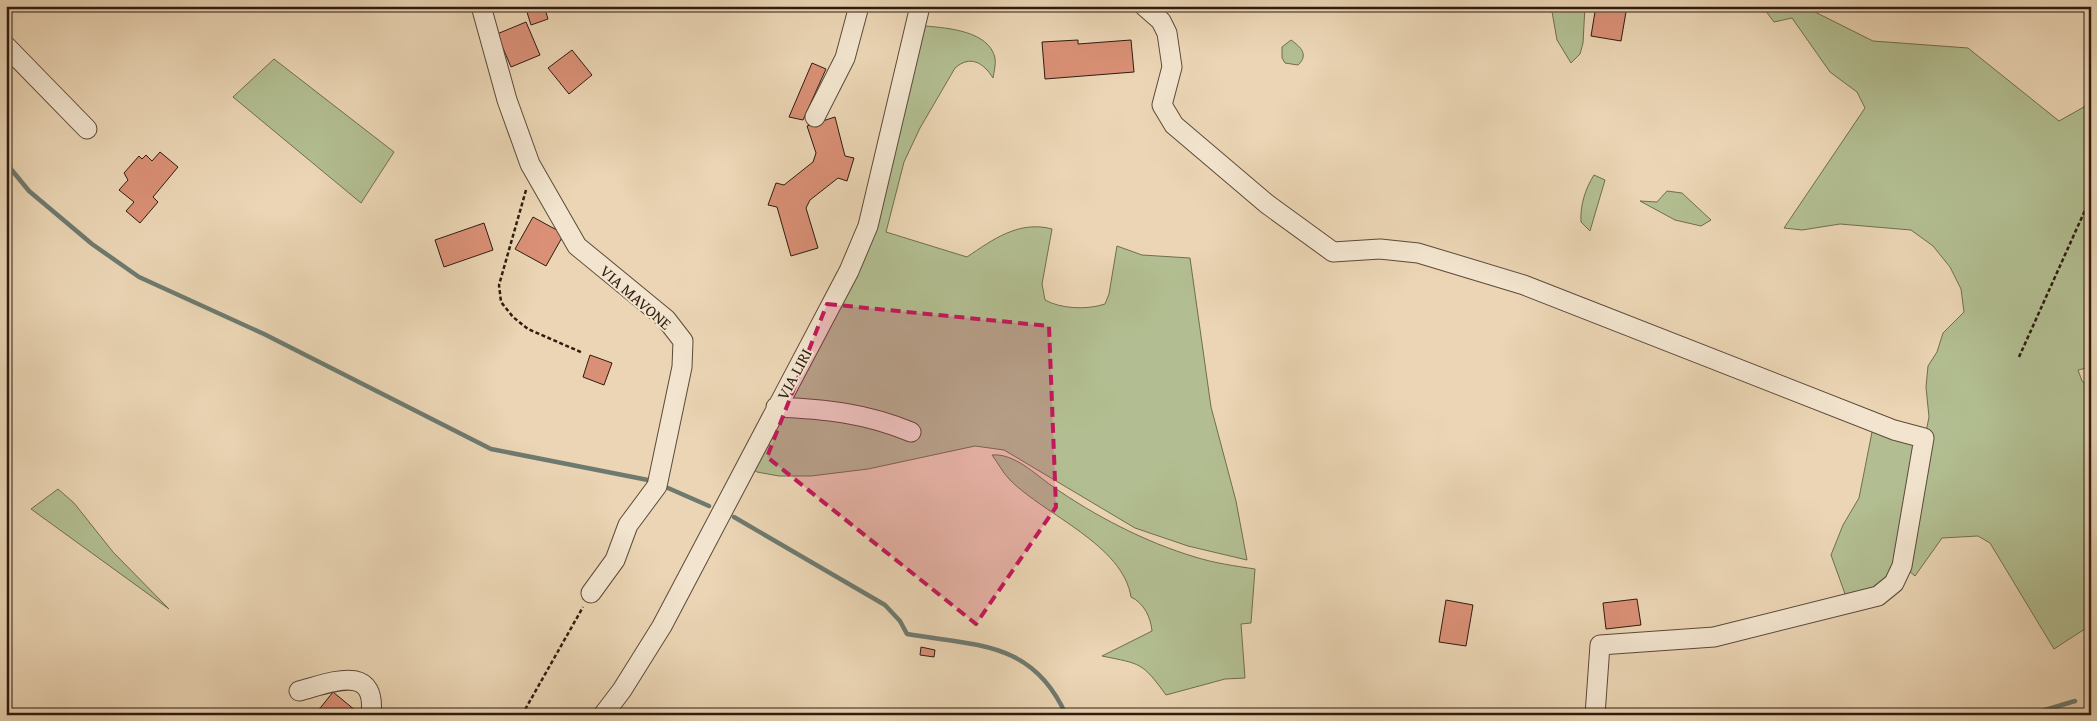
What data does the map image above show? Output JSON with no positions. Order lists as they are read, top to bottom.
{
  "streets": {
    "street": ["VIA MAVONE", "VIA LIRI"]
  }
}
